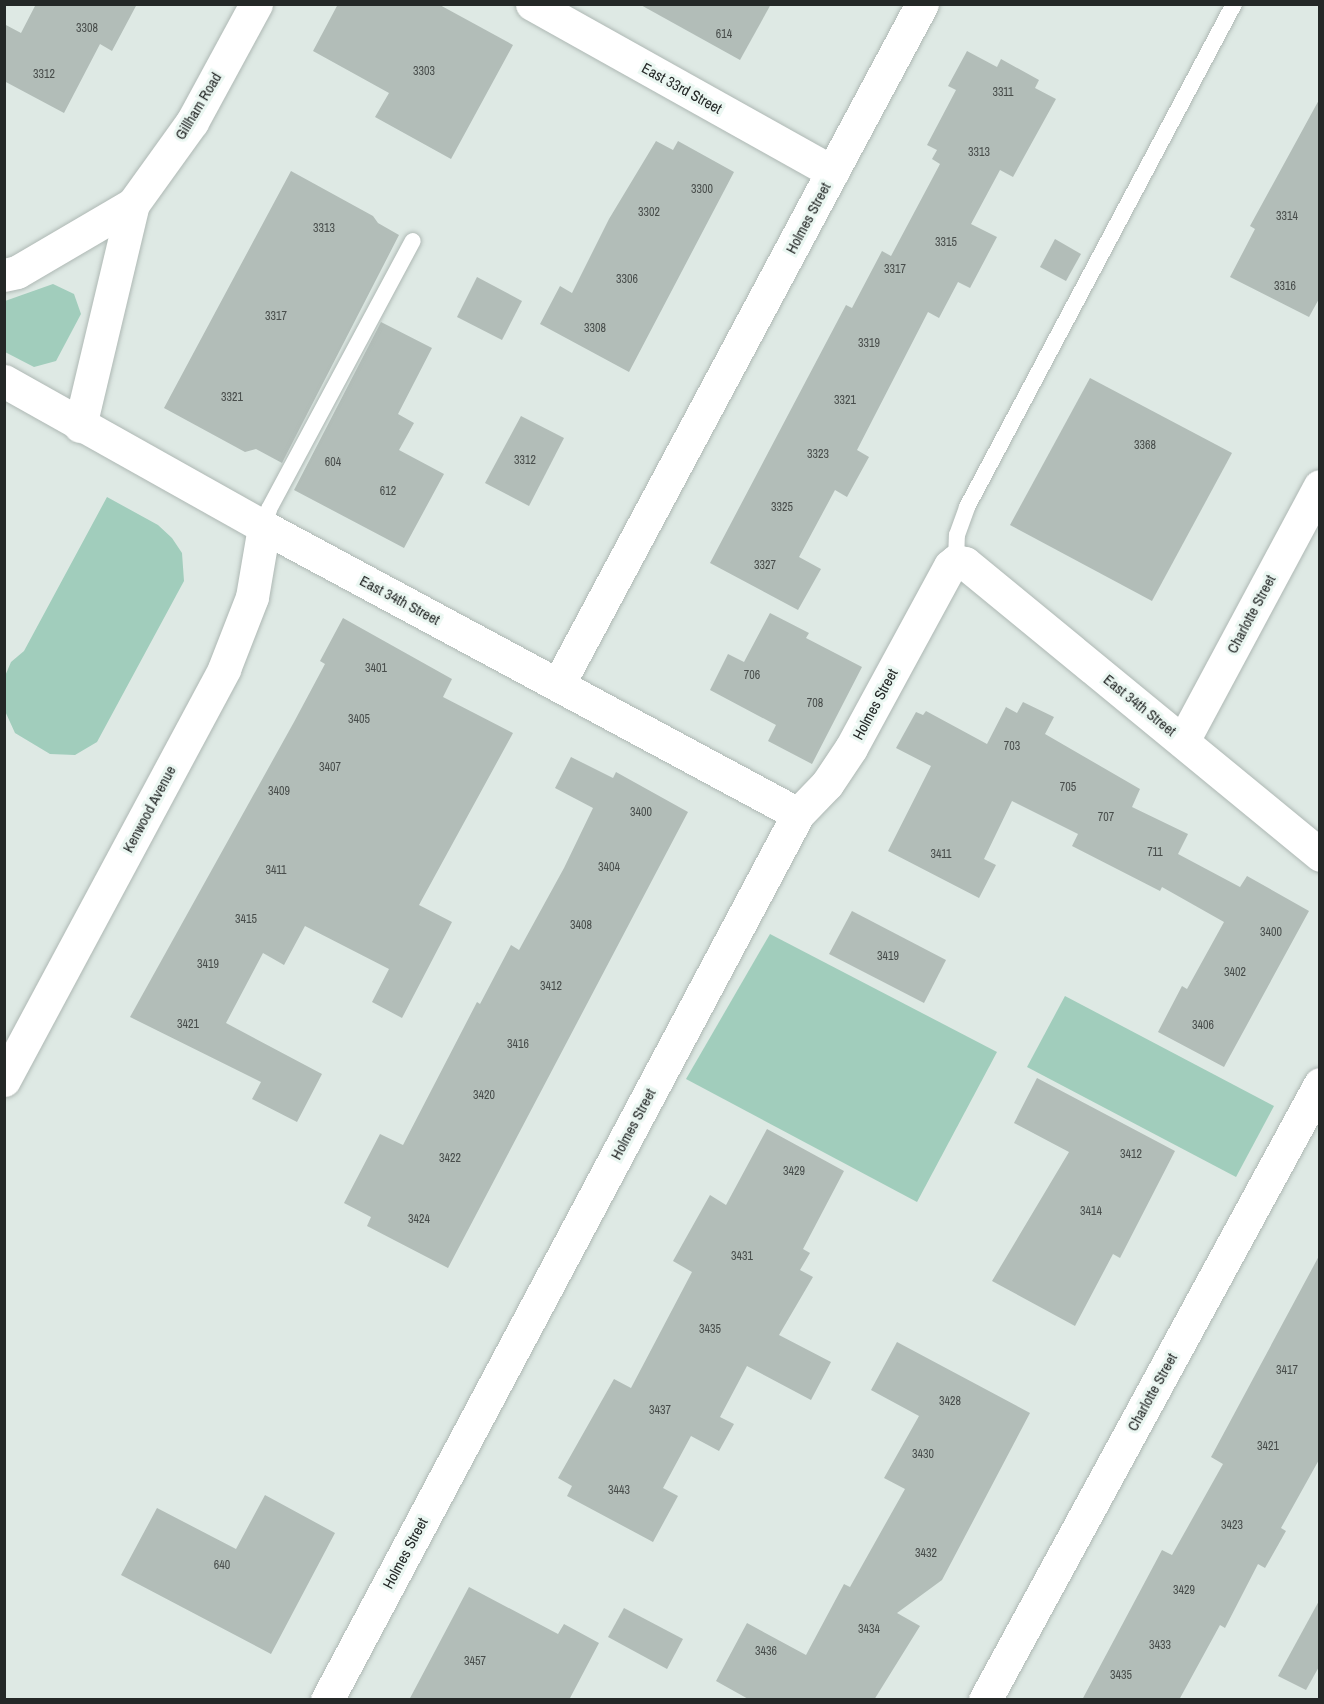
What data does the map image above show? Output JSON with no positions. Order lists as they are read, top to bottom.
{
  "streets": {
    "street": [
      "East 33rd Street",
      "Gillham Road",
      "Holmes Street",
      "East 34th Street",
      "Charlotte Street",
      "Kenwood Avenue"
    ]
  },
  "crossings": [
    ["East 33rd Street", "Holmes Street"],
    ["Gillham Road", "East 34th Street"],
    ["Holmes Street", "East 34th Street"],
    ["East 34th Street", "Charlotte Street"],
    ["East 34th Street", "Kenwood Avenue"]
  ],
  "house_numbers": [
    "3308",
    "614",
    "3303",
    "3312",
    "3311",
    "3313",
    "3300",
    "3302",
    "3314",
    "3313",
    "3315",
    "3317",
    "3306",
    "3316",
    "3317",
    "3308",
    "3319",
    "3321",
    "3321",
    "3368",
    "3323",
    "3312",
    "604",
    "612",
    "3325",
    "3327",
    "3401",
    "706",
    "708",
    "3405",
    "703",
    "3407",
    "705",
    "3409",
    "3400",
    "707",
    "711",
    "3411",
    "3404",
    "3411",
    "3415",
    "3408",
    "3400",
    "3419",
    "3419",
    "3402",
    "3412",
    "3421",
    "3406",
    "3416",
    "3420",
    "3412",
    "3422",
    "3429",
    "3414",
    "3424",
    "3431",
    "3435",
    "3417",
    "3428",
    "3437",
    "3421",
    "3430",
    "3443",
    "3423",
    "3432",
    "640",
    "3429",
    "3434",
    "3433",
    "3436",
    "3457",
    "3435"
  ]
}
